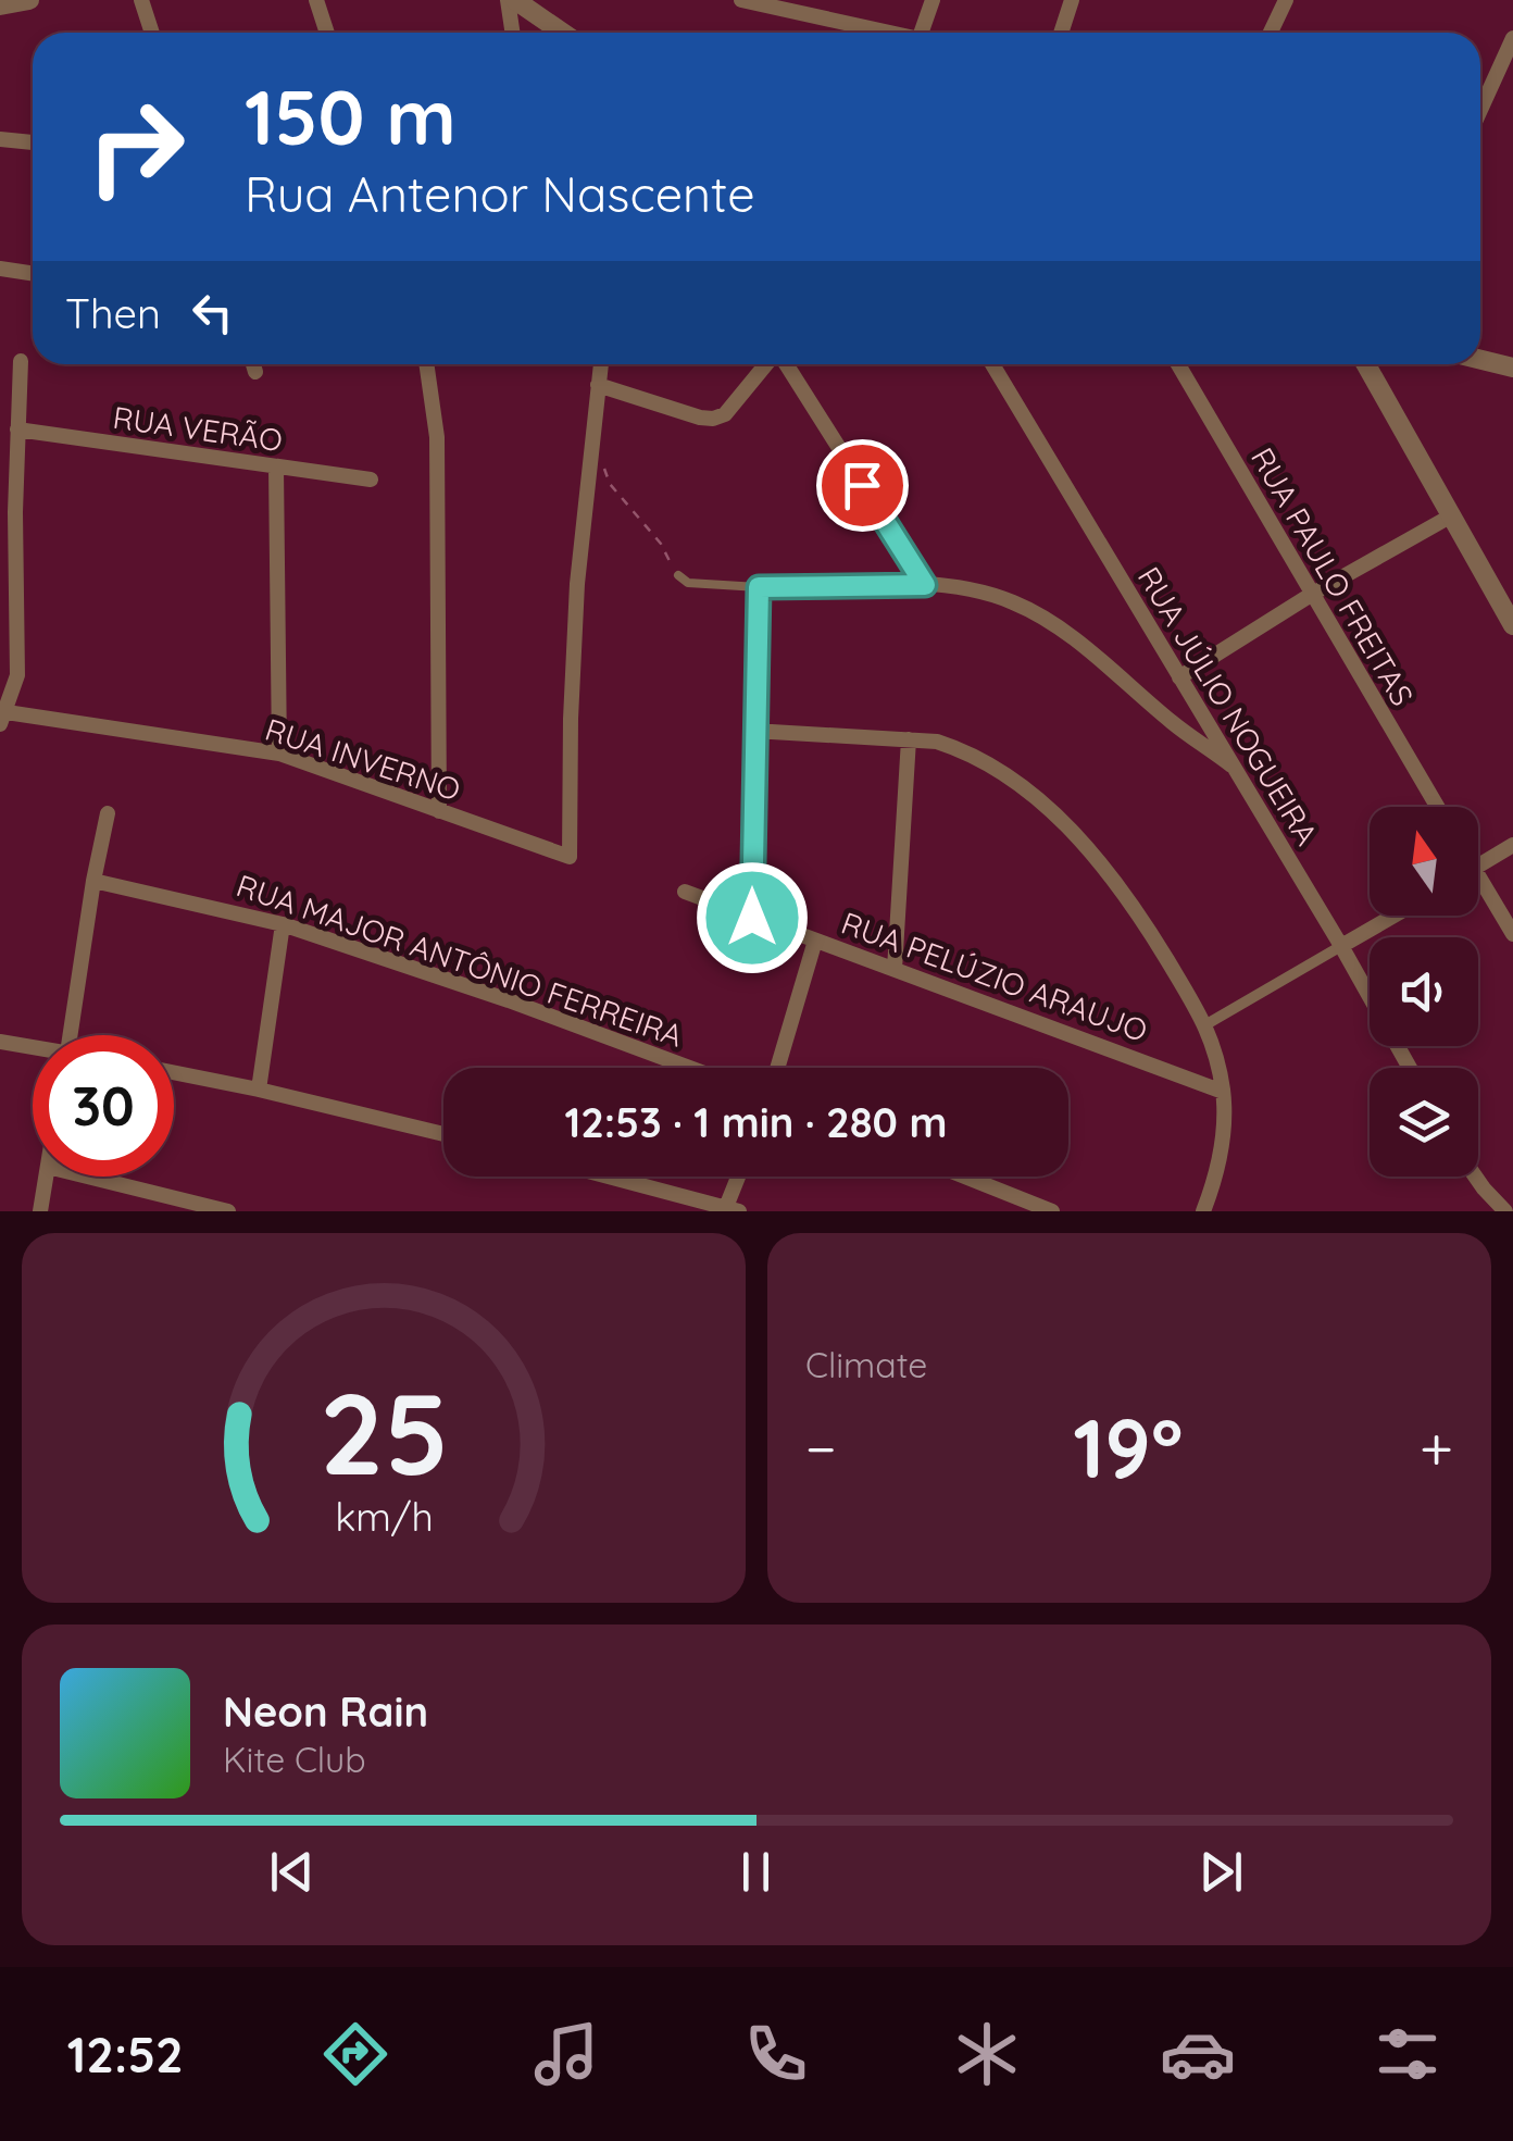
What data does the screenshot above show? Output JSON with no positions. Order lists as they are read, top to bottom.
{
  "streets": {
    "street": [
      "RUA VERÃO",
      "RUA PAULO FREITAS",
      "RUA JÚLIO NOGUEIRA",
      "RUA INVERNO",
      "RUA MAJOR ANTÔNIO FERREIRA",
      "RUA PELÚZIO ARAUJO"
    ]
  },
  "north": "top",
  "page": {
    "turn": ["150 m", "Rua Antenor Nascente"],
    "then": "Then",
    "limit": "30",
    "trip": "12:53 · 1 min · 280 m",
    "tile": "Climate",
    "heat": ["−", "19°", "+"],
    "song": ["Neon Rain", "Kite Club"],
    "tabs": "12:52",
    "gauge": ["25", "km/h"]
  }
}
